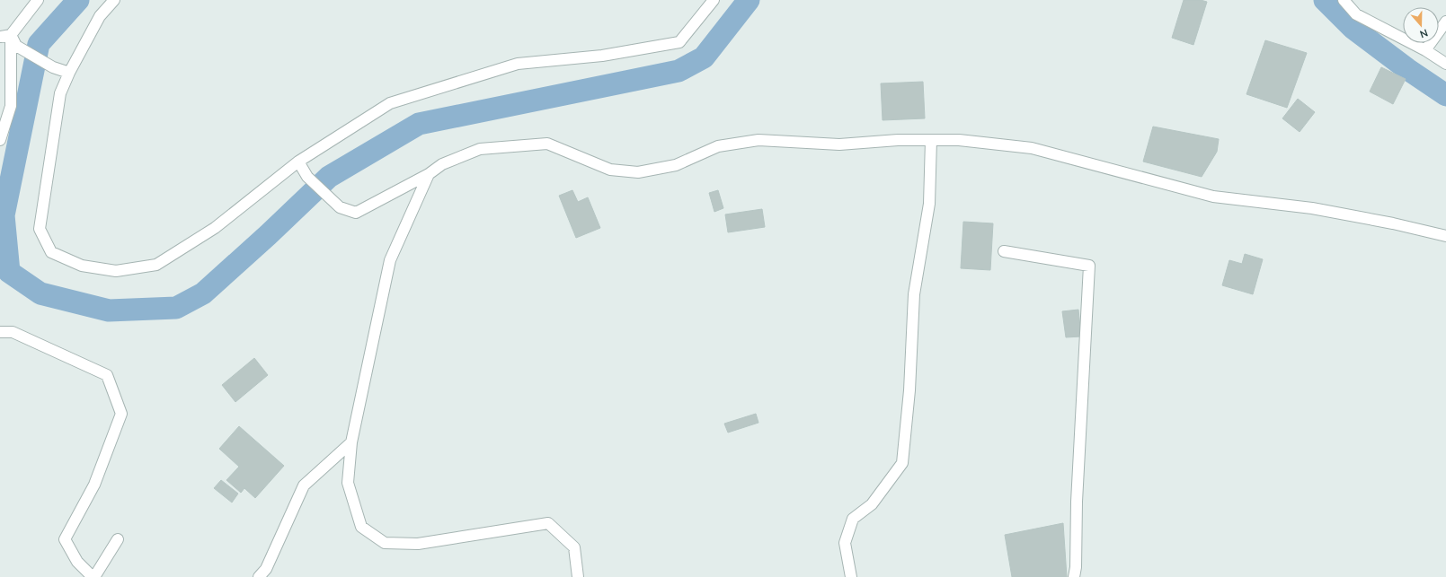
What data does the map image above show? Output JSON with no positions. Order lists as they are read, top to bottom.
{
  "north": "bottom"
}
